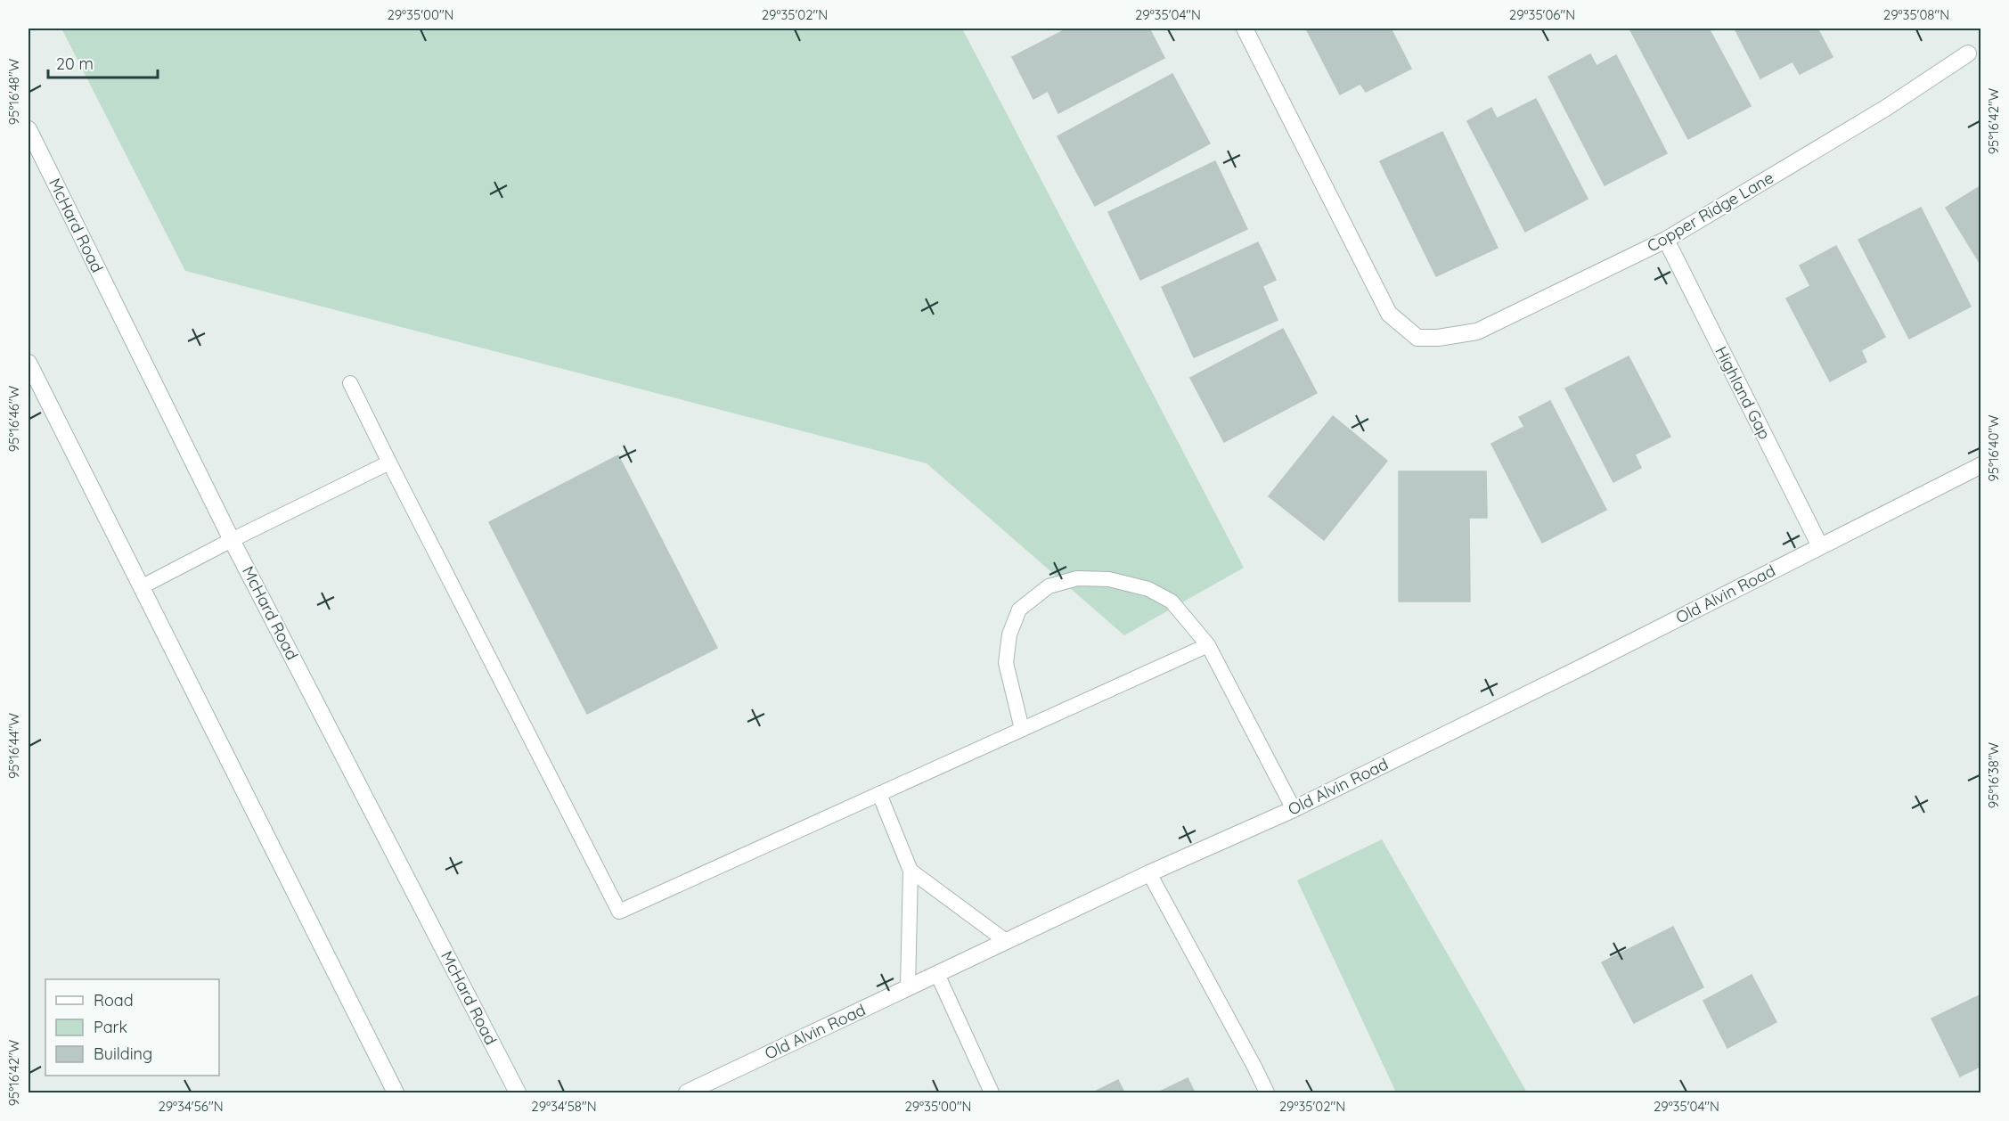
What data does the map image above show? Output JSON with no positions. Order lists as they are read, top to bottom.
{
  "streets": {
    "street": [
      "Copper Ridge Lane",
      "McHard Road",
      "Highland Gap",
      "Old Alvin Road"
    ]
  },
  "crossings": [
    ["Copper Ridge Lane", "Highland Gap"],
    ["Highland Gap", "Old Alvin Road"]
  ],
  "legend": ["Road", "Park", "Building"],
  "scale_bar": "20 m",
  "coordinates": [
    "29°35'00\"N",
    "29°35'02\"N",
    "29°35'04\"N",
    "29°35'06\"N",
    "29°35'08\"N",
    "95°16'48\"W",
    "95°16'42\"W",
    "95°16'46\"W",
    "95°16'40\"W",
    "95°16'44\"W",
    "95°16'38\"W",
    "29°34'56\"N",
    "29°34'58\"N"
  ]
}
